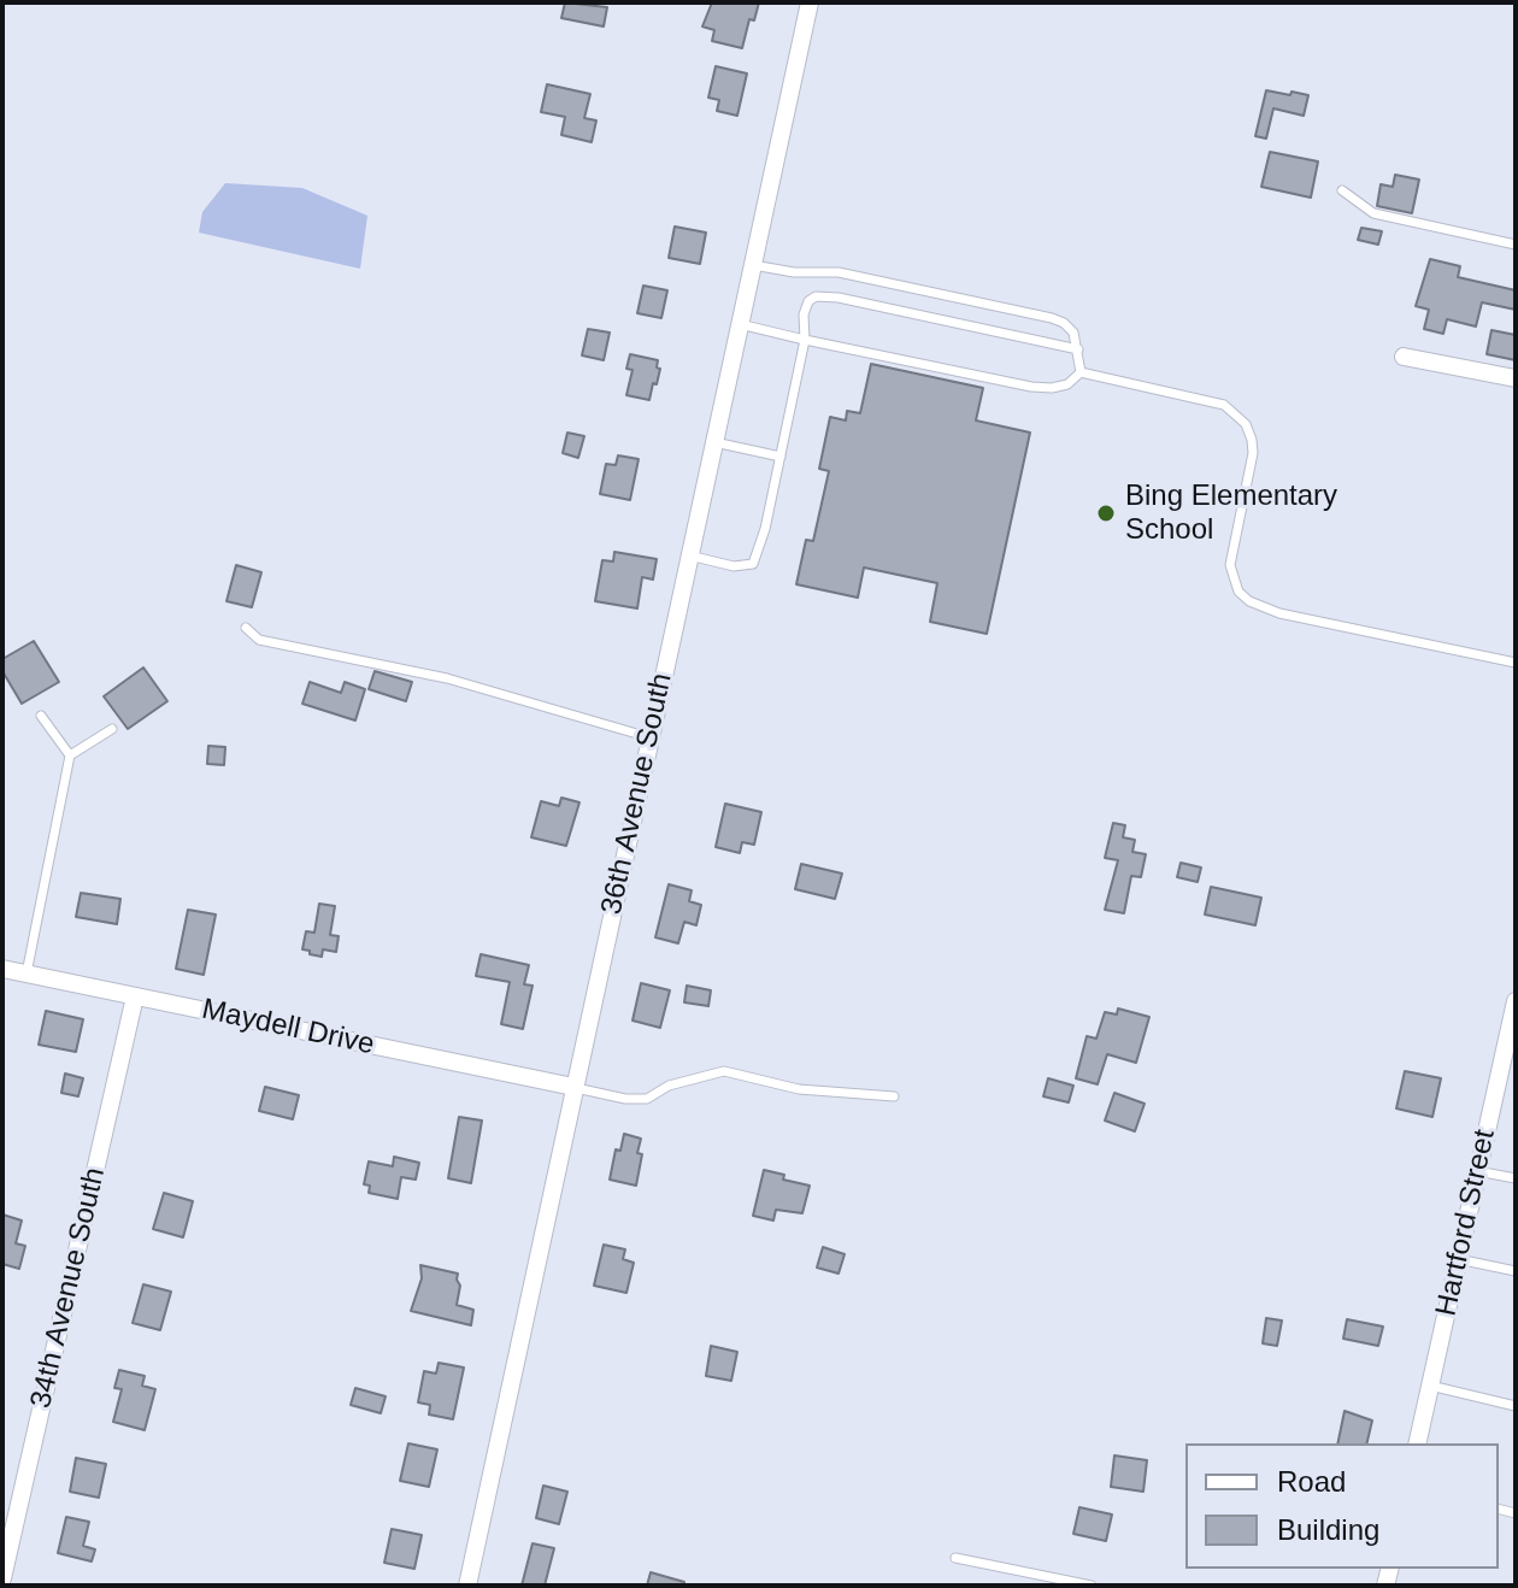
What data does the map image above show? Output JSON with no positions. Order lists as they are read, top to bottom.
{
  "streets": {
    "street": [
      "36th Avenue South",
      "Maydell Drive",
      "Hartford Street",
      "34th Avenue South"
    ]
  },
  "crossings": [
    ["36th Avenue South", "Maydell Drive"],
    ["Maydell Drive", "34th Avenue South"]
  ],
  "places": ["Bing Elementary School"],
  "legend": ["Road", "Building"]
}
